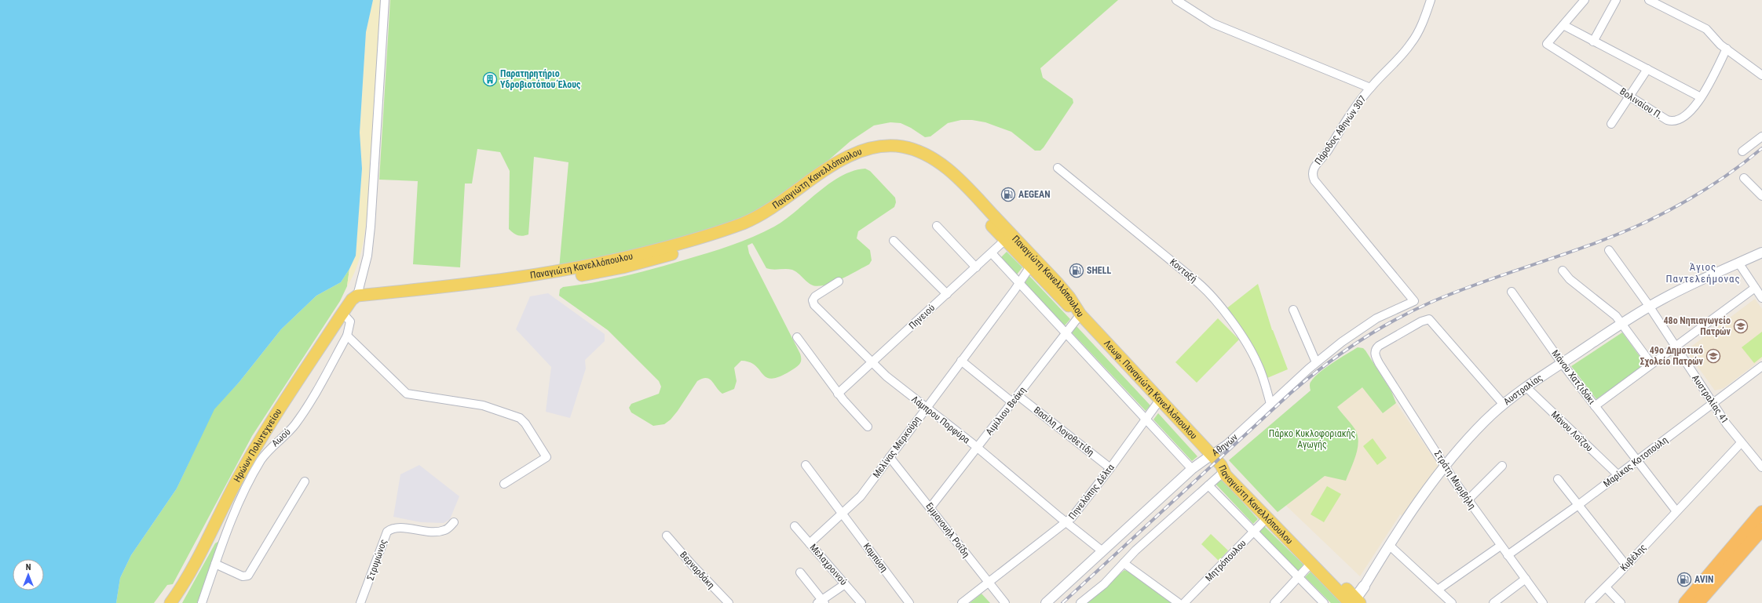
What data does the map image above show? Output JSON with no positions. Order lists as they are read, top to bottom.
{
  "streets": {
    "main road": [
      "Παναγιώτη Κανελλόπουλου",
      "Λεωφ. Παναγιώτη Κανελλόπουλου",
      "Αυστραλίας",
      "Ηρώων Πολυτεχνείου"
    ],
    "street": [
      "Βολιναίου Π.",
      "Πάροδος Αθηνών 307",
      "Κονταξή",
      "Πηνειού",
      "Μάνου Χατζιδάκι",
      "Αυστραλίας 41",
      "Αιμίλιου Βεάκη",
      "Λάμπρου Πορφύρα",
      "Βασίλη Λογοθετίδη",
      "Μάνου Λοΐζου",
      "Αωού",
      "Αθηνών",
      "Μελίνας Μερκούρη",
      "Μαρίκας Κοτοπούλη",
      "Στράτη Μυριβήλη",
      "Πηνελόπης Δέλτα",
      "Εμμανουήλ Ροΐδη",
      "Καμπύση",
      "Κυβέλης",
      "Στρυμώνος",
      "Μητρόπουλου",
      "Μελαχροινού",
      "Βερναρδάκη"
    ]
  },
  "crossings": [
    ["Πάροδος Αθηνών 307", "Αθηνών"],
    ["Παναγιώτη Κανελλόπουλου", "Πηνειού"],
    ["Παναγιώτη Κανελλόπουλου", "Λεωφ. Παναγιώτη Κανελλόπουλου"],
    ["Παναγιώτη Κανελλόπουλου", "Αυστραλίας"],
    ["Παναγιώτη Κανελλόπουλου", "Αιμίλιου Βεάκη"],
    ["Παναγιώτη Κανελλόπουλου", "Ηρώων Πολυτεχνείου"],
    ["Παναγιώτη Κανελλόπουλου", "Μελίνας Μερκούρη"],
    ["Παναγιώτη Κανελλόπουλου", "Μητρόπουλου"],
    ["Κονταξή", "Αθηνών"],
    ["Πηνειού", "Λάμπρου Πορφύρα"],
    ["Μάνου Χατζιδάκι", "Αυστραλίας"],
    ["Μάνου Χατζιδάκι", "Μαρίκας Κοτοπούλη"],
    ["Μάνου Χατζιδάκι", "Κυβέλης"],
    ["Λεωφ. Παναγιώτη Κανελλόπουλου", "Αιμίλιου Βεάκη"],
    ["Λεωφ. Παναγιώτη Κανελλόπουλου", "Αθηνών"],
    ["Λεωφ. Παναγιώτη Κανελλόπουλου", "Πηνελόπης Δέλτα"],
    ["Αυστραλίας", "Αυστραλίας 41"],
    ["Αυστραλίας", "Μάνου Λοΐζου"],
    ["Αυστραλίας", "Στράτη Μυριβήλη"],
    ["Αυστραλίας 41", "Μαρίκας Κοτοπούλη"],
    ["Αυστραλίας 41", "Κυβέλης"],
    ["Αιμίλιου Βεάκη", "Λάμπρου Πορφύρα"],
    ["Αιμίλιου Βεάκη", "Βασίλη Λογοθετίδη"],
    ["Αιμίλιου Βεάκη", "Εμμανουήλ Ροΐδη"],
    ["Λάμπρου Πορφύρα", "Αθηνών"],
    ["Λάμπρου Πορφύρα", "Μελίνας Μερκούρη"],
    ["Λάμπρου Πορφύρα", "Πηνελόπης Δέλτα"],
    ["Βασίλη Λογοθετίδη", "Πηνελόπης Δέλτα"],
    ["Μάνου Λοΐζου", "Μαρίκας Κοτοπούλη"],
    ["Αωού", "Ηρώων Πολυτεχνείου"],
    ["Μελίνας Μερκούρη", "Εμμανουήλ Ροΐδη"],
    ["Μελίνας Μερκούρη", "Καμπύση"],
    ["Μελίνας Μερκούρη", "Μελαχροινού"],
    ["Μαρίκας Κοτοπούλη", "Στράτη Μυριβήλη"],
    ["Πηνελόπης Δέλτα", "Εμμανουήλ Ροΐδη"]
  ],
  "districts": ["Άγιος Παντελεήμονας"],
  "parks": ["Πάρκο Κυκλοφοριακής Αγωγής"],
  "places": {
    "building": ["Παρατηρητήριο Υδροβιοτόπου Έλους"],
    "fuel station": ["AEGEAN", "SHELL", "AVIN"],
    "school or university": ["48ο Νηπιαγωγείο Πατρών", "49ο Δημοτικό Σχολείο Πατρών"]
  },
  "north": "top"
}
